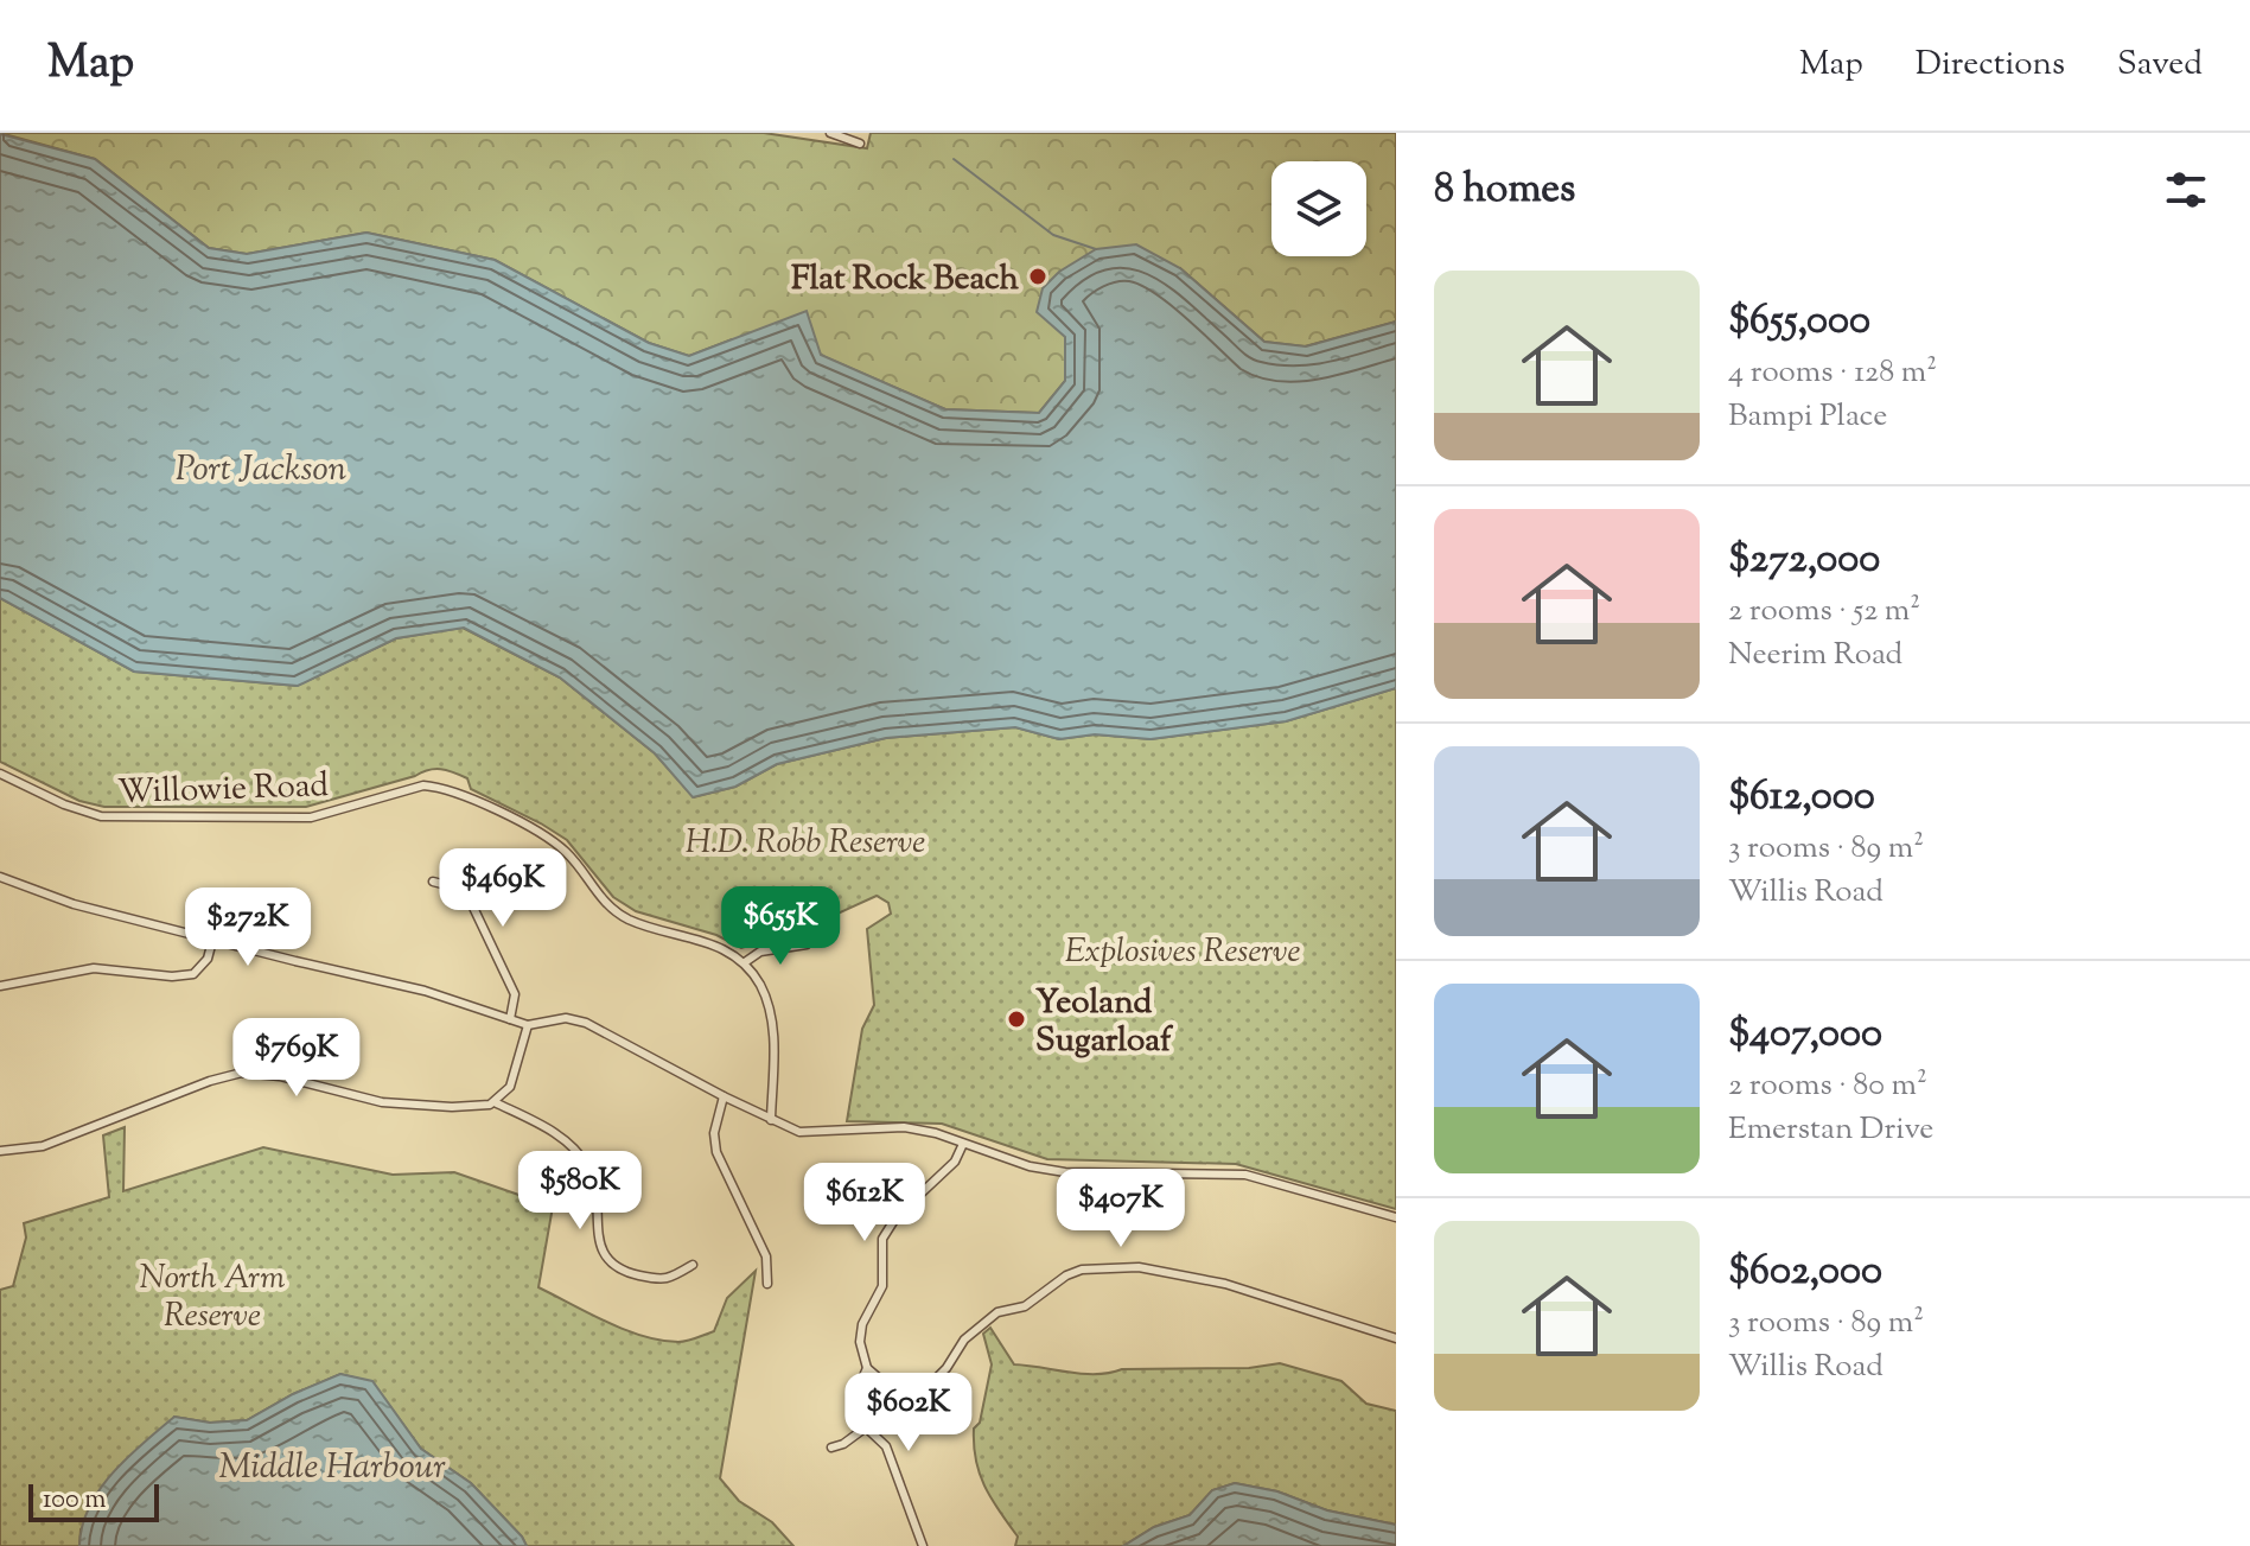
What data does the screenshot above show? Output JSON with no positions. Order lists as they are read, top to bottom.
{
  "streets": {
    "street": ["Willowie Road"]
  },
  "water": ["Port Jackson", "Middle Harbour"],
  "parks": ["H.D. Robb Reserve", "Explosives Reserve", "North Arm Reserve"],
  "places": ["Flat Rock Beach", "Yeoland Sugarloaf"],
  "scale_bar": "100 m",
  "page": {
    "header": "Map",
    "nav": ["Map", "Directions", "Saved"],
    "heading": "8 homes",
    "list": [
      {
        "name": "$655,000",
        "note": "4 rooms · 128 m² · Bampi Place"
      },
      {
        "name": "$272,000",
        "note": "2 rooms · 52 m² · Neerim Road"
      },
      {
        "name": "$612,000",
        "note": "3 rooms · 89 m² · Willis Road"
      },
      {
        "name": "$407,000",
        "note": "2 rooms · 80 m² · Emerstan Drive"
      },
      {
        "name": "$602,000",
        "note": "3 rooms · 89 m² · Willis Road"
      }
    ],
    "price": [
      "$469K",
      "$655K",
      "$272K",
      "$769K",
      "$580K",
      "$612K",
      "$407K",
      "$602K"
    ],
    "scale": "100 m"
  }
}
